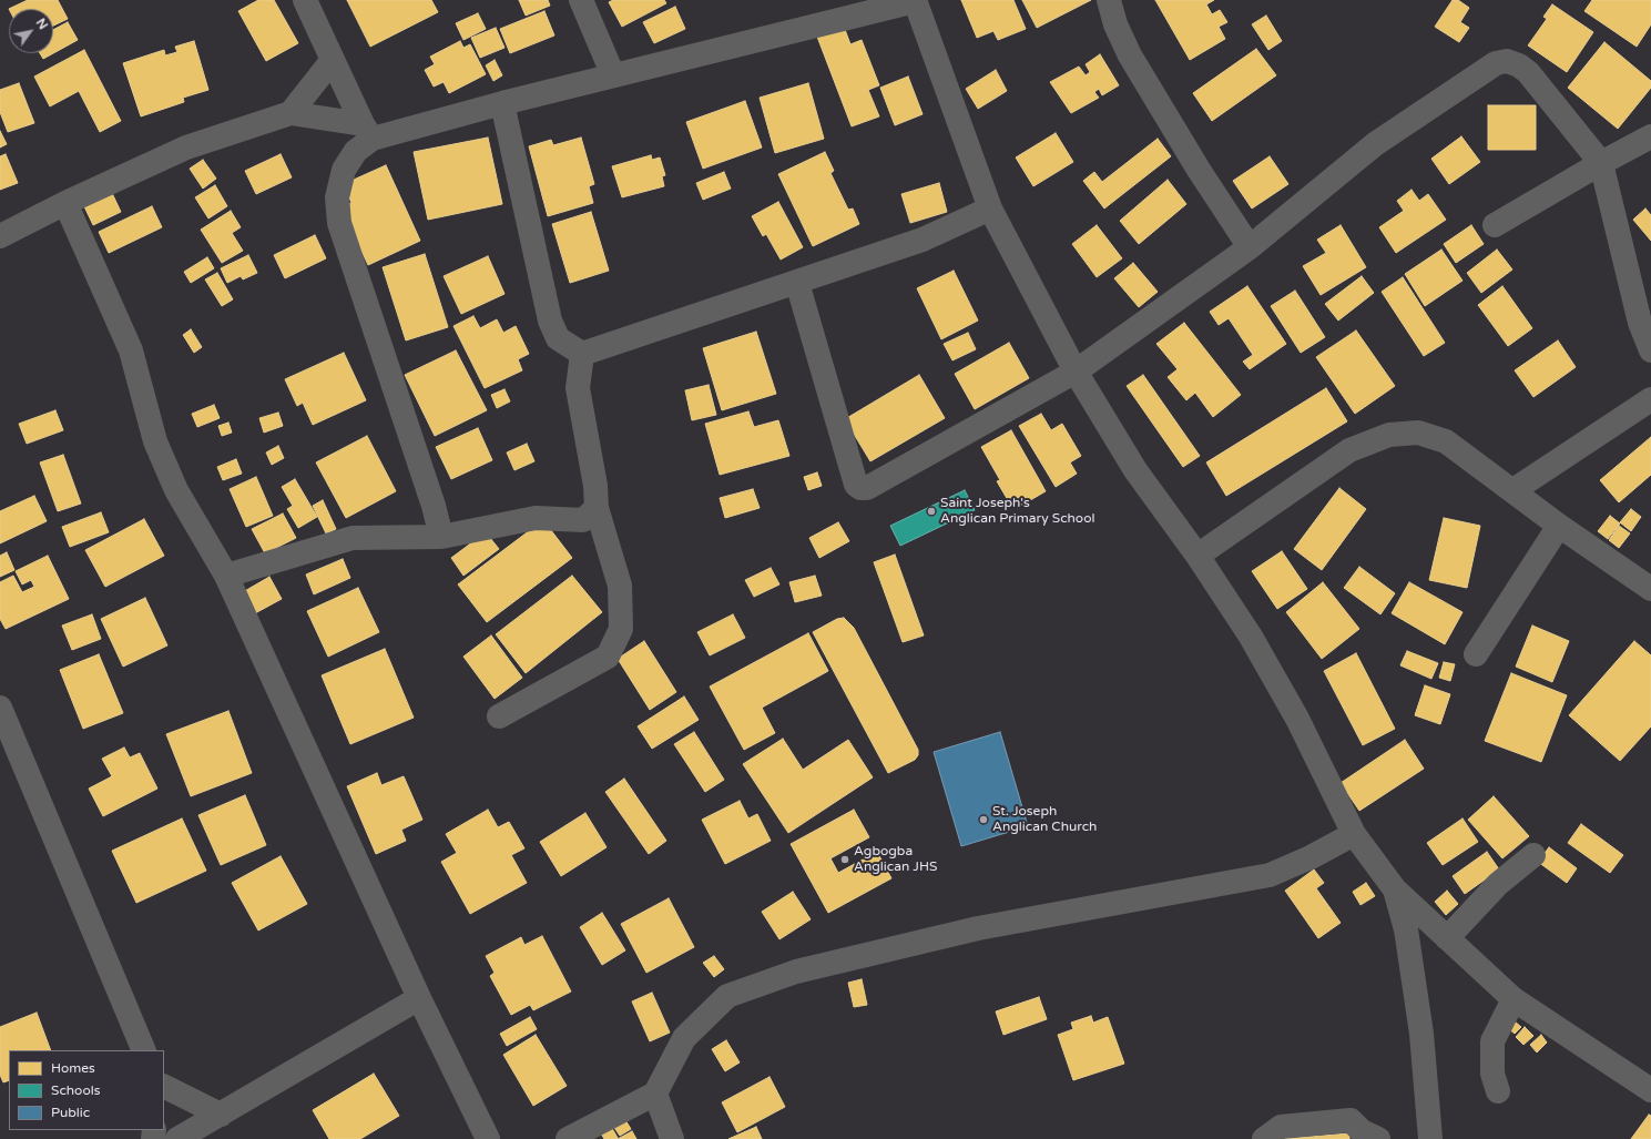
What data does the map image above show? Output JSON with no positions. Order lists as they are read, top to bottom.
{
  "places": ["Saint Joseph's Anglican Primary School", "St. Joseph Anglican Church", "Agbogba Anglican JHS"],
  "legend": ["Homes", "Schools", "Public"],
  "north": "top right"
}
